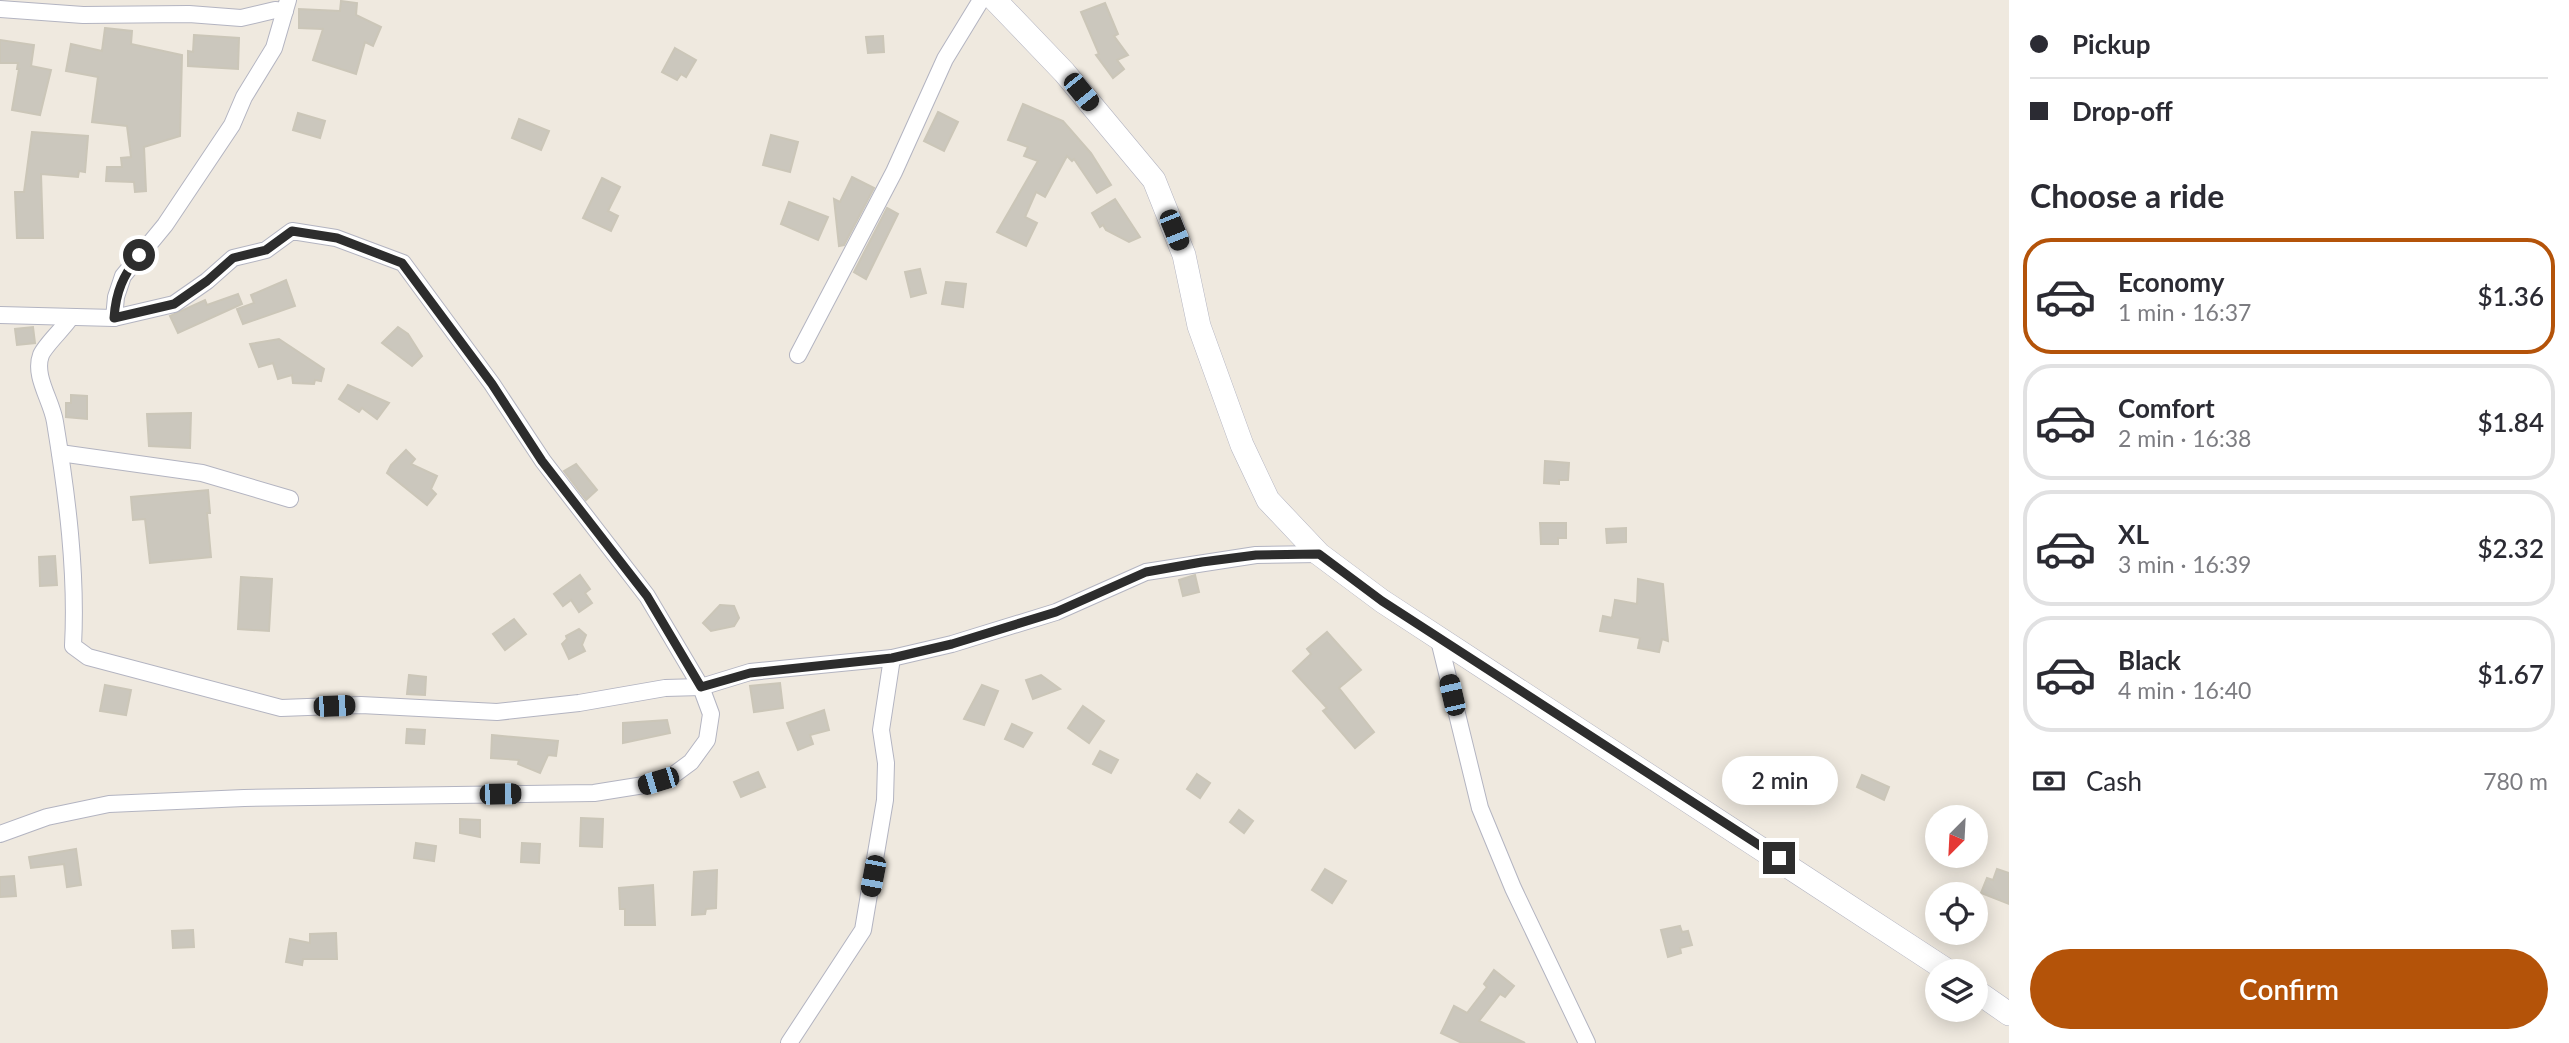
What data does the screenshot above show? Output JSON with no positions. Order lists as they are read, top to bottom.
{
  "north": "bottom left",
  "page": {
    "banner": ["Pickup", "Drop-off"],
    "heading": "Choose a ride",
    "list": [
      {
        "name": "Economy",
        "note": "1 min · 16:37",
        "value": "$1.36"
      },
      {
        "name": "Comfort",
        "note": "2 min · 16:38",
        "value": "$1.84"
      },
      {
        "name": "XL",
        "note": "3 min · 16:39",
        "value": "$2.32"
      },
      {
        "name": "Black",
        "note": "4 min · 16:40",
        "value": "$1.67"
      }
    ],
    "pay": ["Cash", "780 m"],
    "bubble": "2 min",
    "buttons": "Confirm"
  }
}
